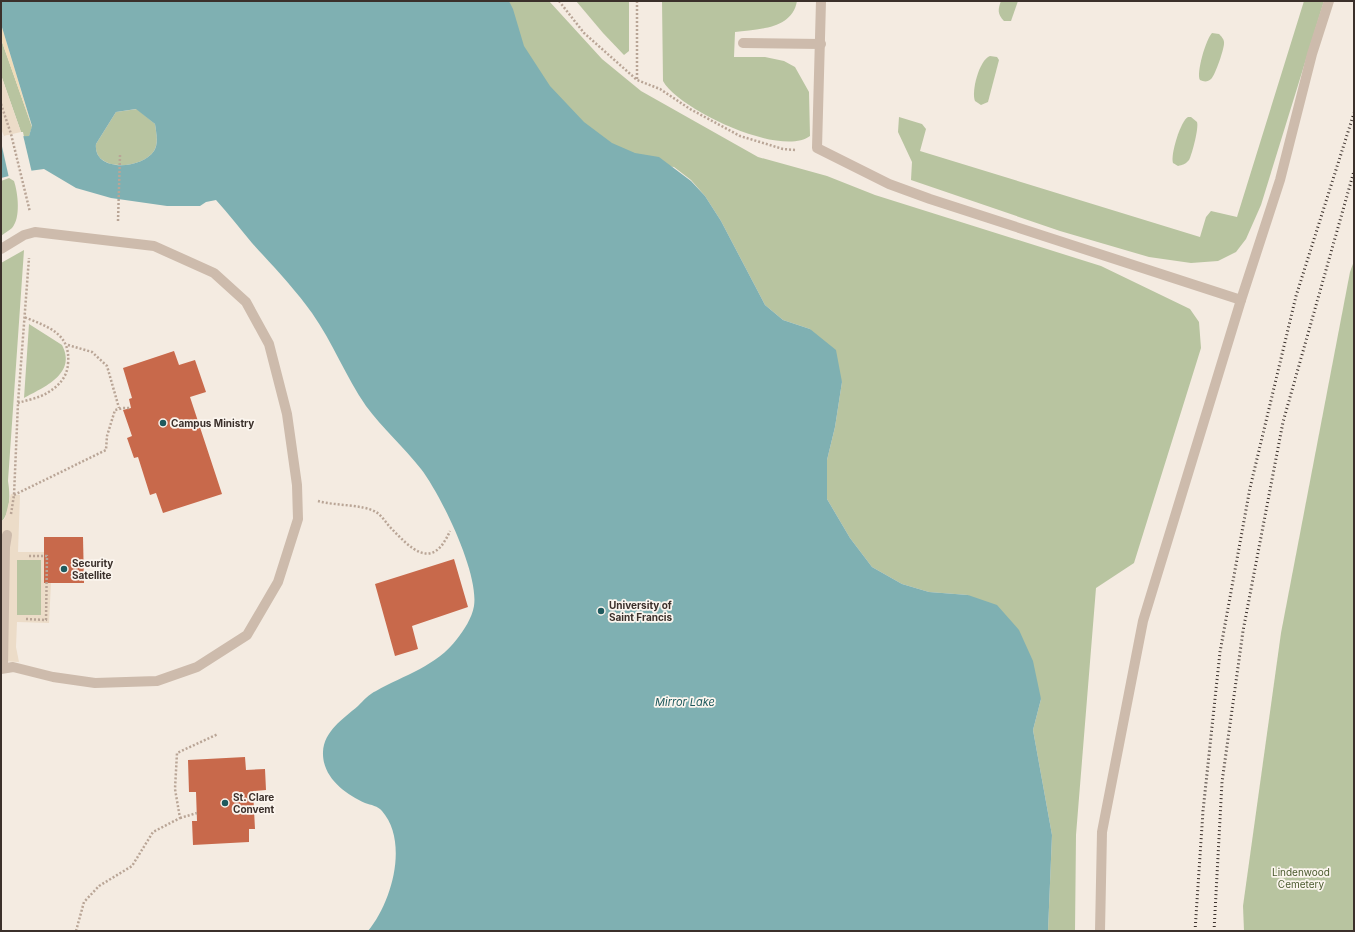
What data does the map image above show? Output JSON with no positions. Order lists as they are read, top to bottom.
{
  "water": ["Mirror Lake"],
  "parks": ["Lindenwood Cemetery"],
  "places": [
    "Campus Ministry",
    "Security Satellite",
    "University of Saint Francis",
    "St. Clare Convent"
  ]
}
